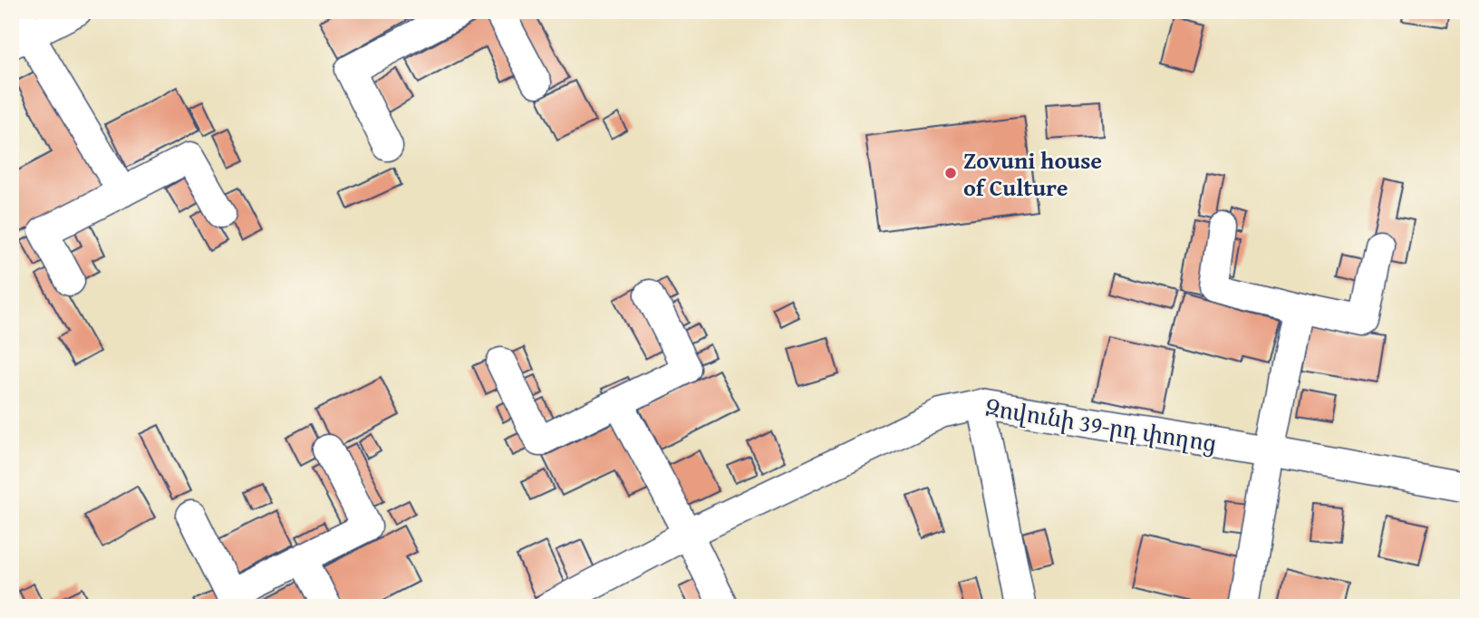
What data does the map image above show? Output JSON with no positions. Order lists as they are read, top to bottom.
{
  "streets": {
    "street": ["Զովունի 39-րդ փողոց"]
  },
  "places": ["Zovuni house of Culture"]
}
